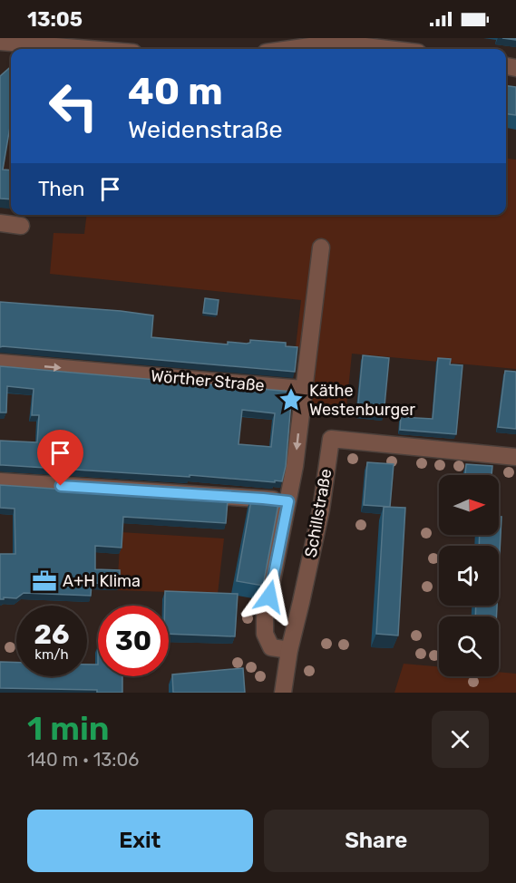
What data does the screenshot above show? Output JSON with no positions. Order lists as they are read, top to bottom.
{
  "streets": {
    "street": ["Wörther Straße", "Schillstraße"]
  },
  "places": {
    "place": ["Käthe Westenburger"],
    "office": ["A+H Klima"]
  },
  "north": "right",
  "page": {
    "status": "13:05",
    "turn": ["40 m", "Weidenstraße"],
    "then": "Then",
    "speed": "26 km/h",
    "limit": "30",
    "heading": ["1 min", "140 m · 13:06"],
    "buttons": ["Exit", "Share"]
  }
}
